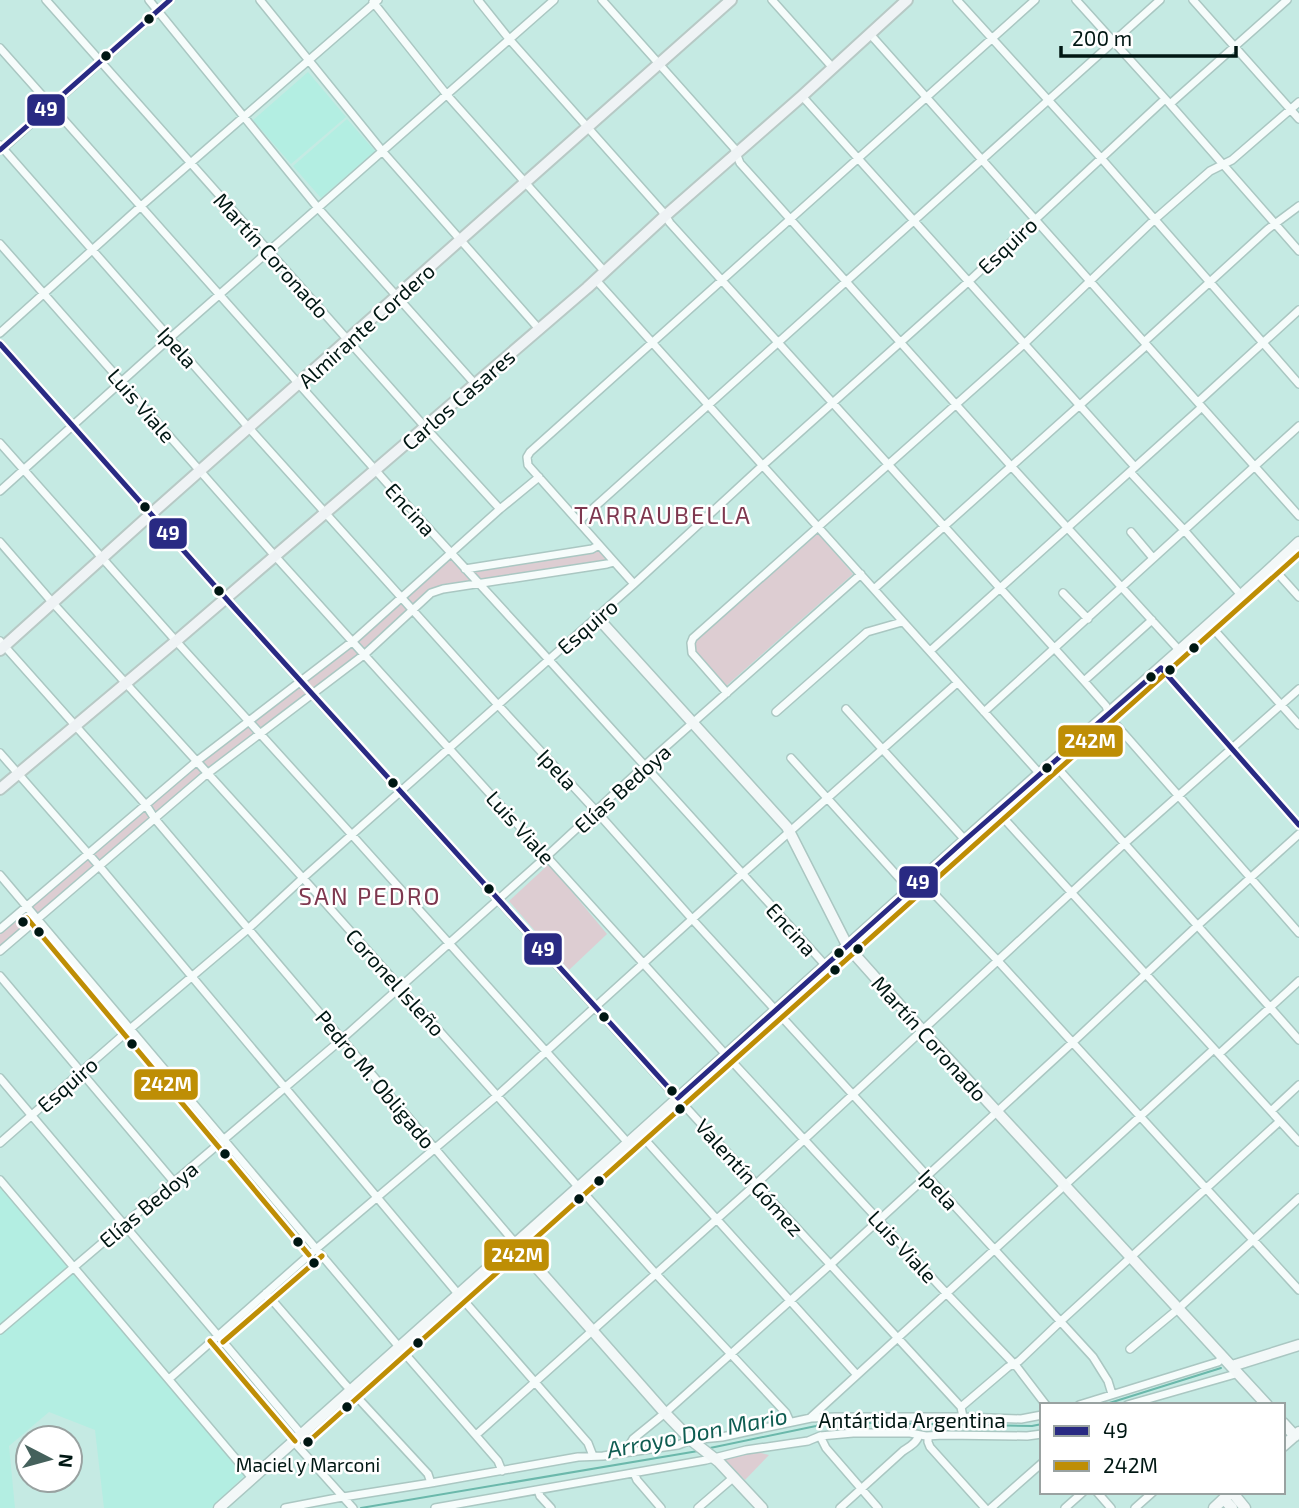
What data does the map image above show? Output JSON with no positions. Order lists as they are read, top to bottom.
{
  "streets": {
    "main road": ["Almirante Cordero", "Carlos Casares"],
    "street": [
      "Esquiro",
      "Martín Coronado",
      "Ipela",
      "Luis Viale",
      "Encina",
      "Elías Bedoya",
      "Coronel Isleño",
      "Pedro M. Obligado",
      "Valentín Gómez",
      "Antártida Argentina"
    ]
  },
  "crossings": [
    ["Esquiro", "Martín Coronado"],
    ["Esquiro", "Ipela"],
    ["Esquiro", "Luis Viale"],
    ["Esquiro", "Encina"],
    ["Esquiro", "Coronel Isleño"],
    ["Esquiro", "Pedro M. Obligado"],
    ["Esquiro", "Valentín Gómez"],
    ["Martín Coronado", "Almirante Cordero"],
    ["Martín Coronado", "Carlos Casares"],
    ["Martín Coronado", "Elías Bedoya"],
    ["Almirante Cordero", "Ipela"],
    ["Almirante Cordero", "Luis Viale"],
    ["Almirante Cordero", "Encina"],
    ["Almirante Cordero", "Coronel Isleño"],
    ["Almirante Cordero", "Pedro M. Obligado"],
    ["Almirante Cordero", "Valentín Gómez"],
    ["Ipela", "Carlos Casares"],
    ["Ipela", "Elías Bedoya"],
    ["Carlos Casares", "Luis Viale"],
    ["Carlos Casares", "Encina"],
    ["Carlos Casares", "Coronel Isleño"],
    ["Carlos Casares", "Pedro M. Obligado"],
    ["Carlos Casares", "Valentín Gómez"],
    ["Luis Viale", "Elías Bedoya"],
    ["Encina", "Elías Bedoya"],
    ["Elías Bedoya", "Coronel Isleño"],
    ["Elías Bedoya", "Pedro M. Obligado"],
    ["Elías Bedoya", "Valentín Gómez"],
    ["Coronel Isleño", "Antártida Argentina"],
    ["Pedro M. Obligado", "Antártida Argentina"]
  ],
  "districts": ["TARRAUBELLA", "SAN PEDRO"],
  "water": ["Arroyo Don Mario"],
  "places": ["Maciel y Marconi"],
  "lines": ["transit line 49", "transit line 242M"],
  "legend": ["49", "242M"],
  "scale_bar": "200 m",
  "north": "right"
}
